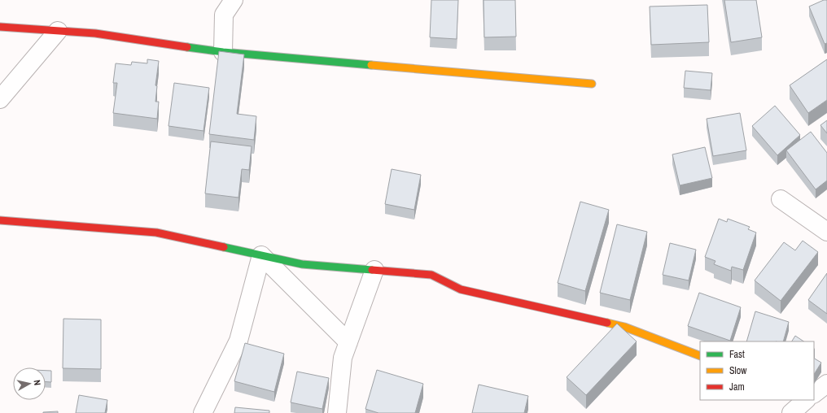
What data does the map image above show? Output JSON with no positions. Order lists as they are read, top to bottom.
{
  "legend": ["Fast", "Slow", "Jam"],
  "north": "right"
}
